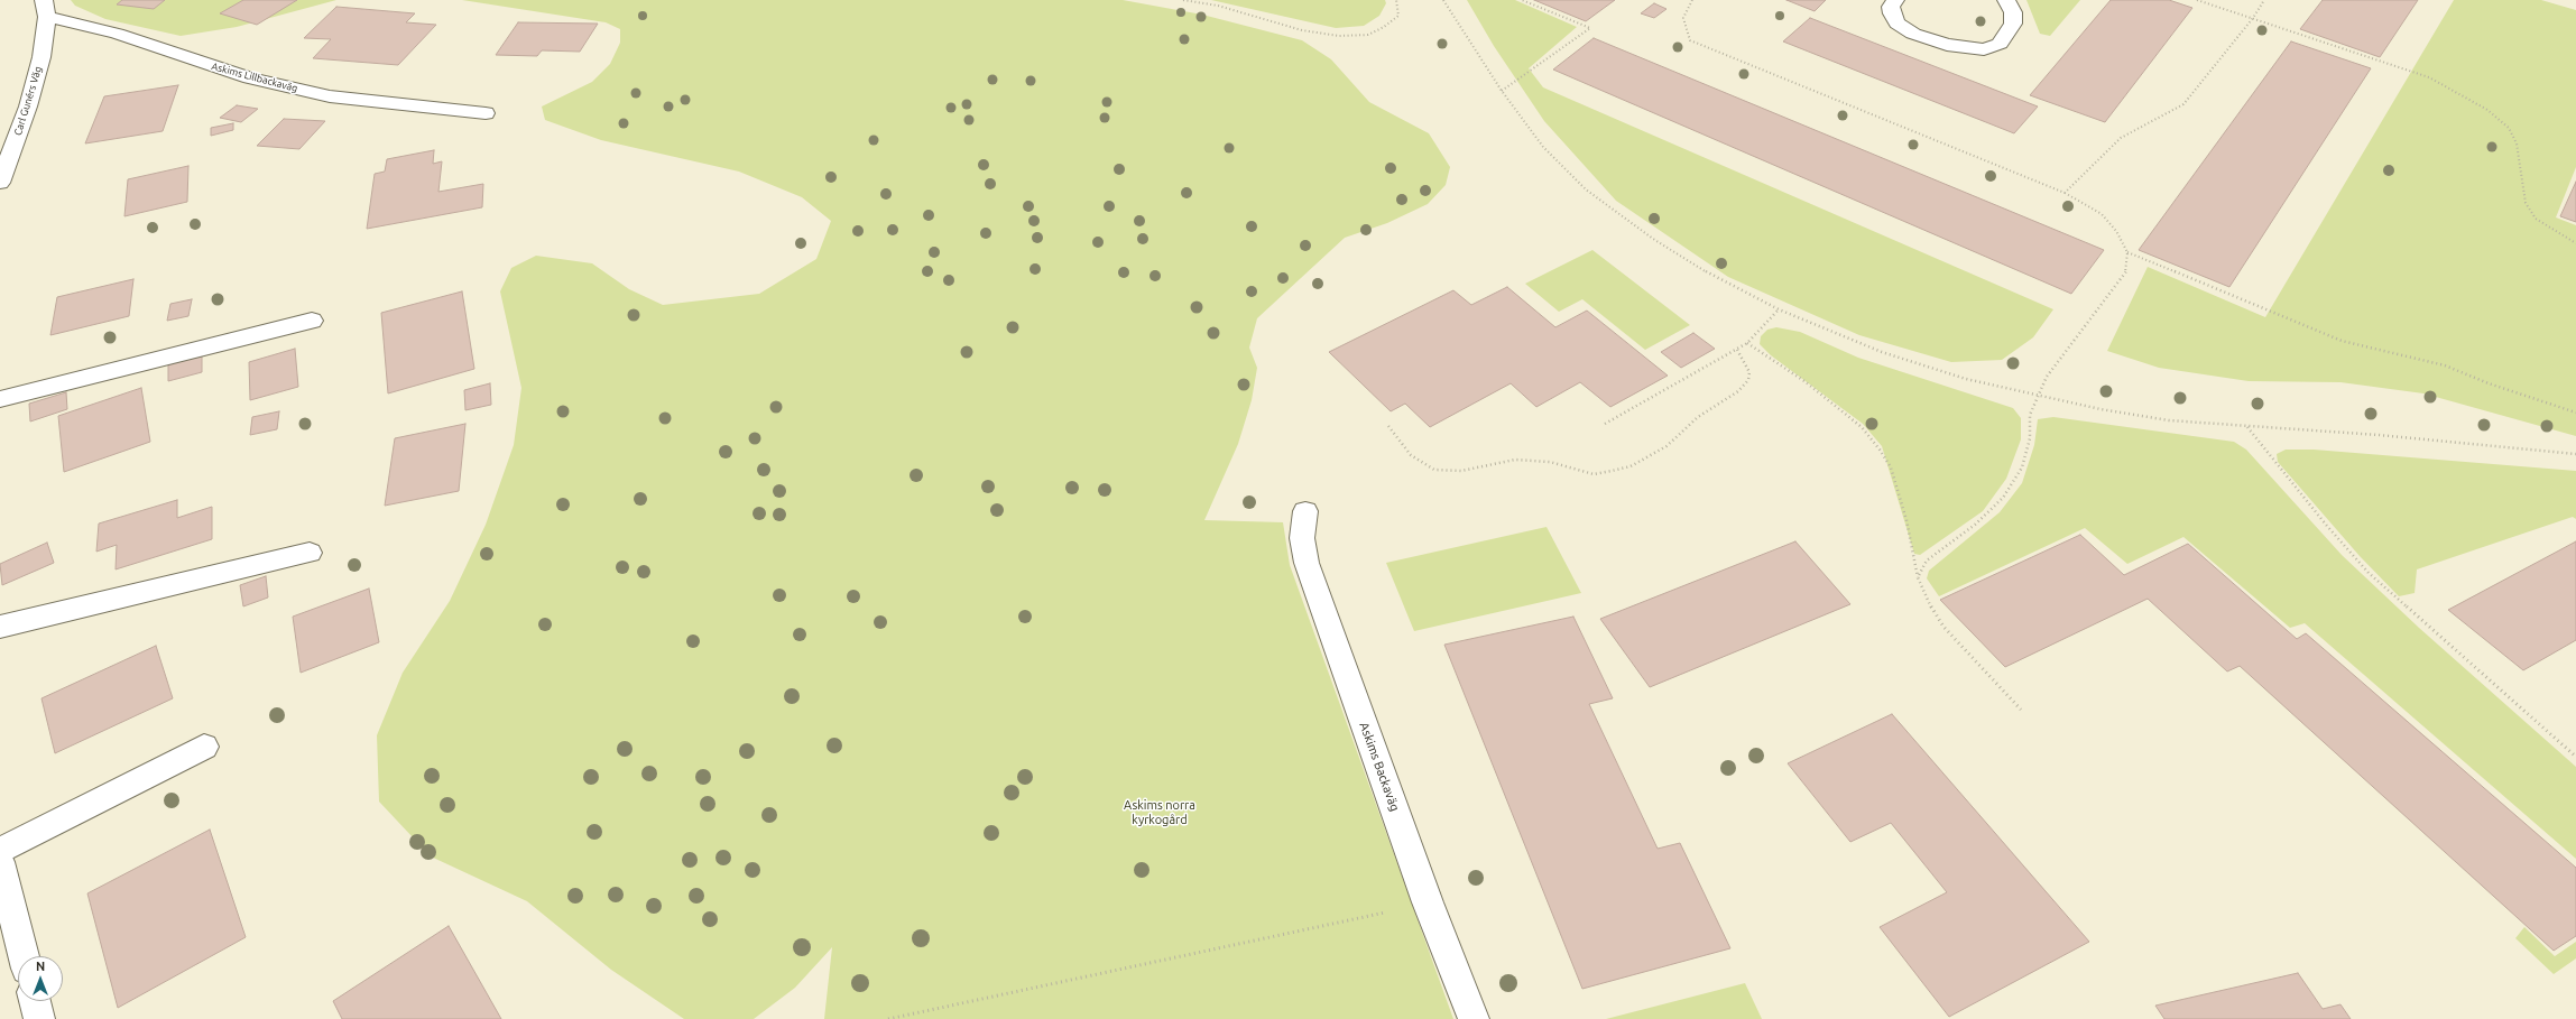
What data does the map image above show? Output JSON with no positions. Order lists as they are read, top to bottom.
{
  "streets": {
    "street": ["Askims Lillbackaväg", "Carl Gunérs Väg", "Askims Backaväg"]
  },
  "crossings": [
    ["Askims Lillbackaväg", "Carl Gunérs Väg"]
  ],
  "parks": ["Askims norra kyrkogård"],
  "north": "top"
}
